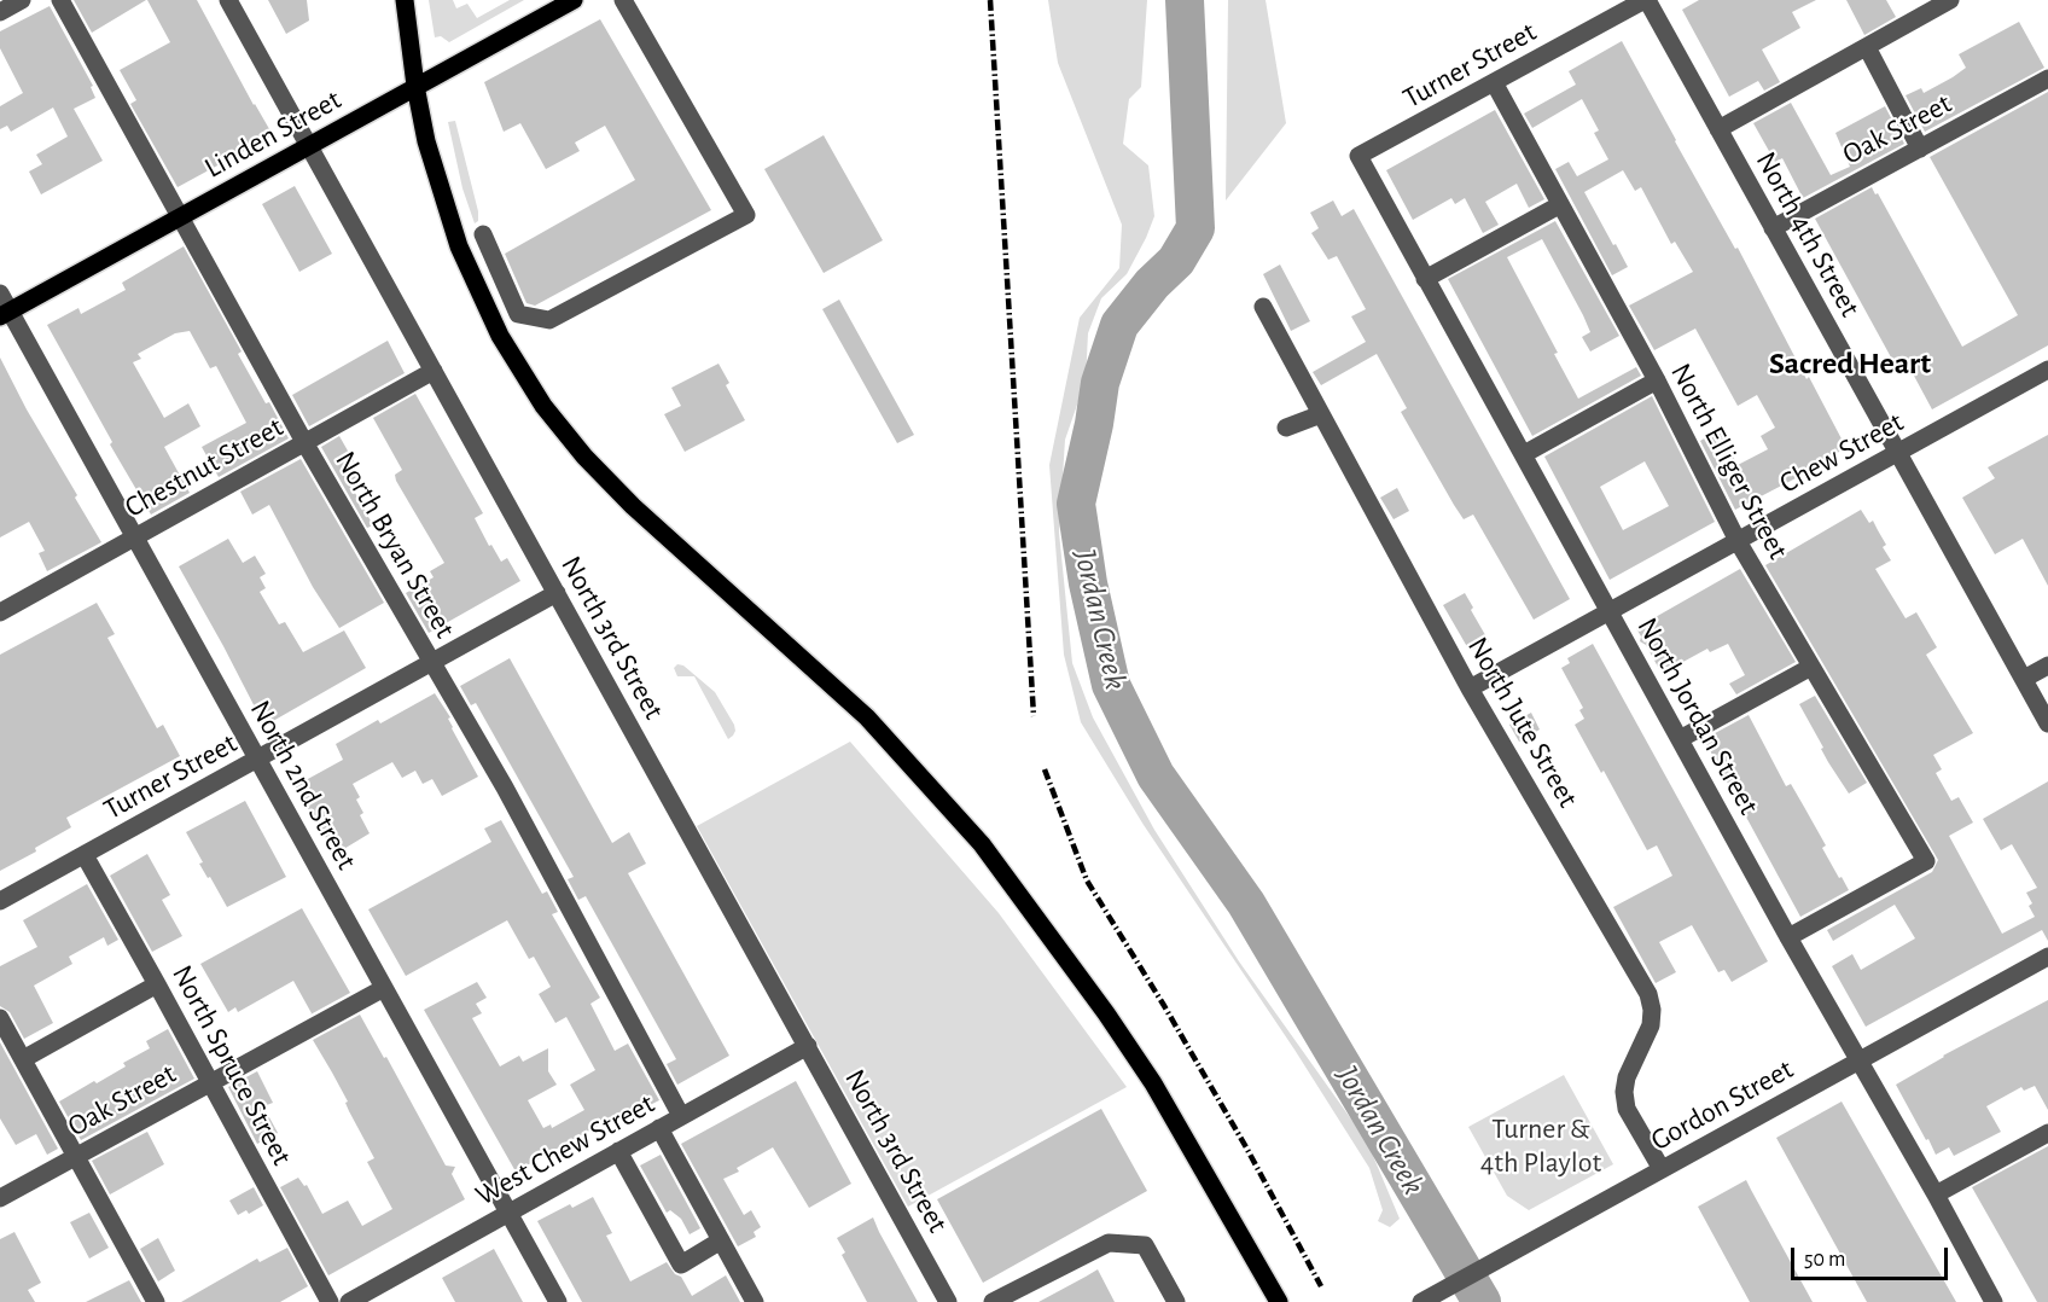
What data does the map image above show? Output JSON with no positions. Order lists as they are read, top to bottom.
{
  "streets": {
    "main road": ["Linden Street"],
    "street": [
      "Turner Street",
      "Oak Street",
      "North 4th Street",
      "Chew Street",
      "North Elliger Street",
      "Chestnut Street",
      "North Bryan Street",
      "North 3rd Street",
      "North Jordan Street",
      "North Jute Street",
      "North 2nd Street",
      "North Spruce Street",
      "Gordon Street",
      "West Chew Street"
    ]
  },
  "crossings": [
    ["Turner Street", "North 4th Street"],
    ["Turner Street", "North Elliger Street"],
    ["Turner Street", "North Bryan Street"],
    ["Turner Street", "North 3rd Street"],
    ["Turner Street", "North Jordan Street"],
    ["Turner Street", "North 2nd Street"],
    ["Turner Street", "North Spruce Street"],
    ["Oak Street", "North 4th Street"],
    ["Oak Street", "North 2nd Street"],
    ["Oak Street", "North Spruce Street"],
    ["Linden Street", "North Bryan Street"],
    ["Linden Street", "North 3rd Street"],
    ["Linden Street", "North 2nd Street"],
    ["North 4th Street", "Chew Street"],
    ["Chew Street", "North Elliger Street"],
    ["Chew Street", "North Jordan Street"],
    ["Chew Street", "North Jute Street"],
    ["North Elliger Street", "North Jordan Street"],
    ["Chestnut Street", "North Bryan Street"],
    ["Chestnut Street", "North 3rd Street"],
    ["Chestnut Street", "North 2nd Street"],
    ["North Bryan Street", "West Chew Street"],
    ["North 3rd Street", "West Chew Street"],
    ["North Jordan Street", "Gordon Street"],
    ["North Jute Street", "Gordon Street"],
    ["North 2nd Street", "West Chew Street"]
  ],
  "districts": ["Sacred Heart"],
  "water": ["Jordan Creek"],
  "parks": ["Turner & 4th Playlot"],
  "scale_bar": "50 m"
}
